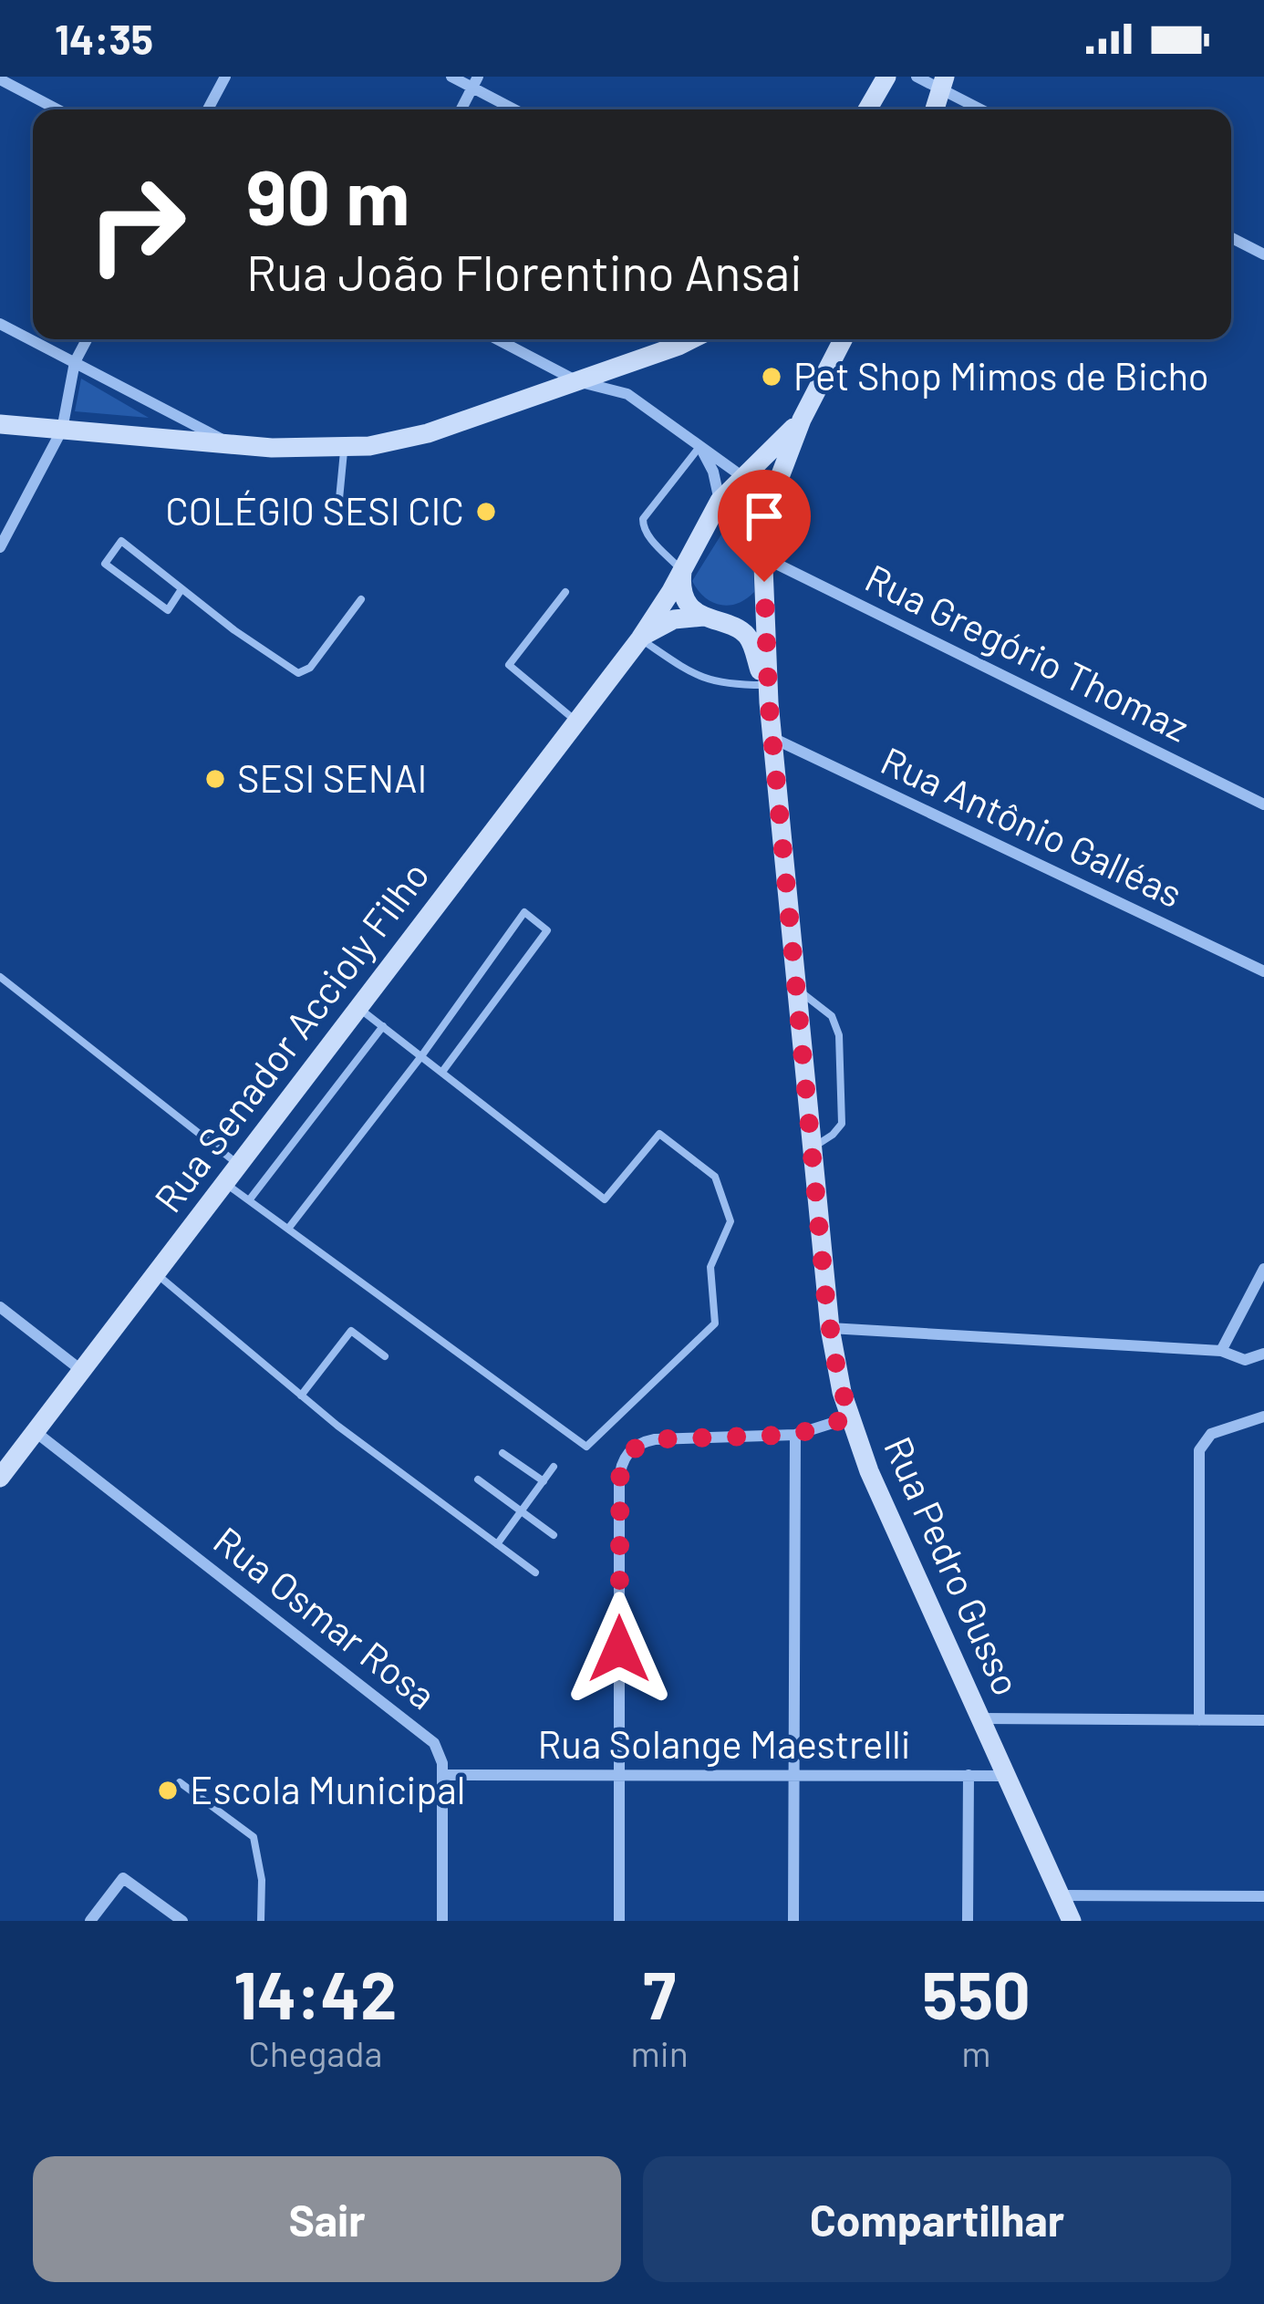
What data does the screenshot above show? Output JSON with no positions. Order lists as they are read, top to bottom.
{
  "streets": {
    "main road": ["Rua Senador Accioly Filho", "Rua Pedro Gusso"],
    "street": [
      "Rua Gregório Thomaz",
      "Rua Antônio Galléas",
      "Rua Osmar Rosa",
      "Rua Solange Maestrelli"
    ]
  },
  "crossings": [
    ["Rua Gregório Thomaz", "Rua Pedro Gusso"],
    ["Rua Antônio Galléas", "Rua Pedro Gusso"],
    ["Rua Senador Accioly Filho", "Rua Pedro Gusso"],
    ["Rua Senador Accioly Filho", "Rua Osmar Rosa"],
    ["Rua Pedro Gusso", "Rua Solange Maestrelli"],
    ["Rua Osmar Rosa", "Rua Solange Maestrelli"]
  ],
  "places": [
    "Pet Shop Mimos de Bicho",
    "COLÉGIO SESI CIC",
    "SESI SENAI",
    "Escola Municipal"
  ],
  "page": {
    "status": "14:35",
    "turn": ["90 m", "Rua João Florentino Ansai"],
    "eta": [
      "14:42",
      "Chegada",
      "7",
      "min",
      "550",
      "m"
    ],
    "buttons": ["Sair", "Compartilhar"]
  }
}
